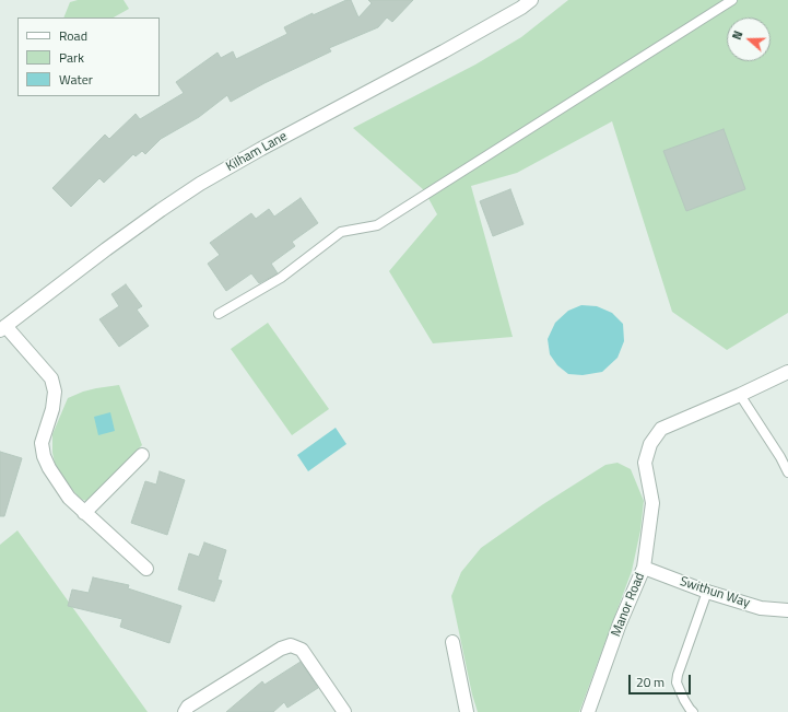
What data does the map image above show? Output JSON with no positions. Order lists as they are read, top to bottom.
{
  "streets": {
    "street": ["Kilham Lane", "Swithun Way", "Manor Road"]
  },
  "crossings": [
    ["Swithun Way", "Manor Road"]
  ],
  "legend": ["Road", "Park", "Water"],
  "scale_bar": "20 m",
  "north": "left"
}
